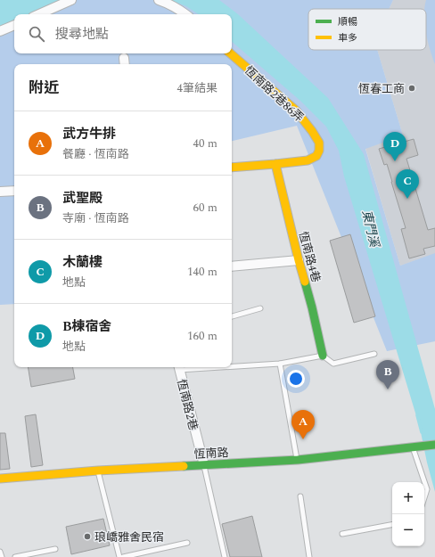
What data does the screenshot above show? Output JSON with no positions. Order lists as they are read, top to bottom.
{
  "streets": {
    "street": [
      "恆南路2巷86弄",
      "恆南路4巷",
      "恆南路2巷",
      "恆南路"
    ]
  },
  "crossings": [
    ["恆南路2巷86弄", "恆南路4巷"],
    ["恆南路2巷", "恆南路"]
  ],
  "water": ["東門溪"],
  "places": ["恆春工商", "琅嶠雅舍民宿"],
  "legend": ["順暢", "車多"],
  "page": {
    "search": "搜尋地點",
    "heading": ["附近", "4筆結果"],
    "list": [
      {
        "mark": "A",
        "name": "武方牛排",
        "note": "餐廳 · 恆南路",
        "value": "40 m"
      },
      {
        "mark": "B",
        "name": "武聖殿",
        "note": "寺廟 · 恆南路",
        "value": "60 m"
      },
      {
        "mark": "C",
        "name": "木蘭樓",
        "note": "地點",
        "value": "140 m"
      },
      {
        "mark": "D",
        "name": "B棟宿舍",
        "note": "地點",
        "value": "160 m"
      }
    ],
    "pins": [
      "D",
      "C",
      "B",
      "A"
    ],
    "map_buttons": ["+", "−"]
  }
}
